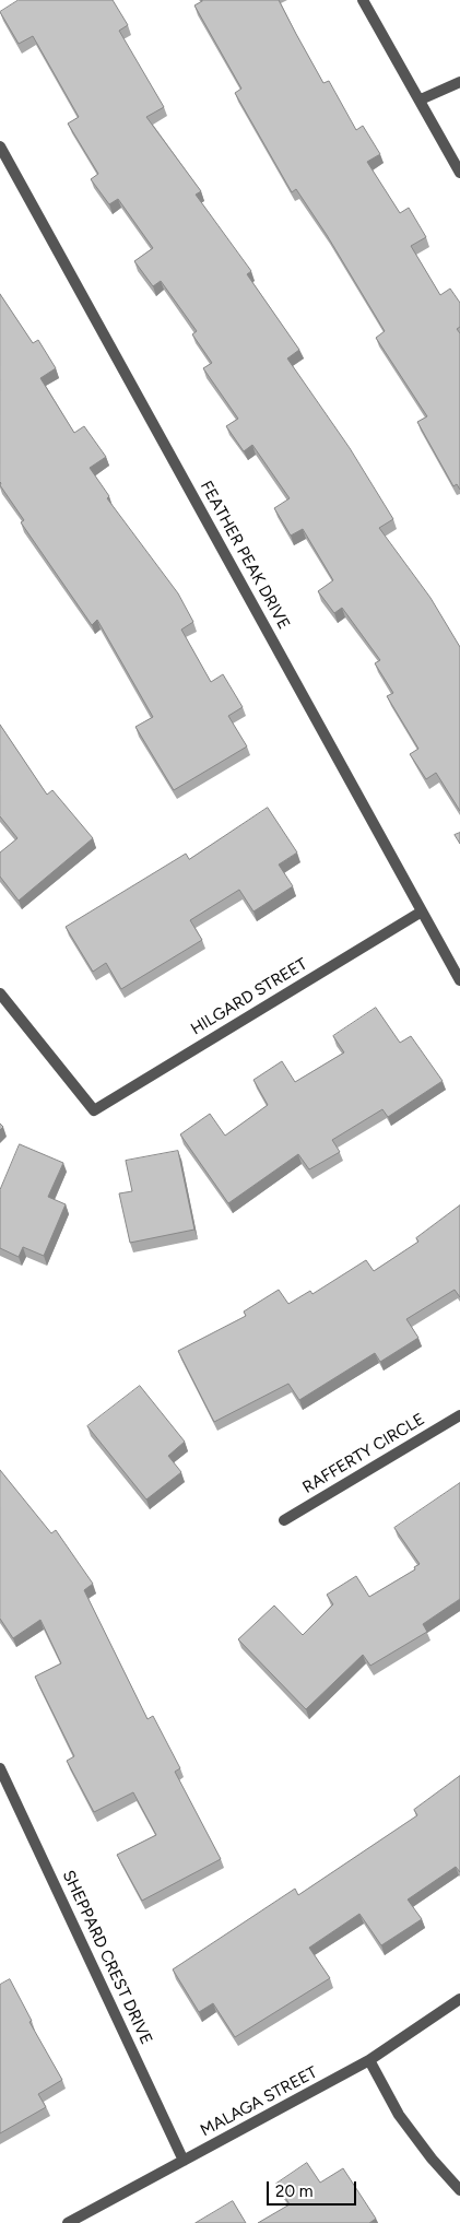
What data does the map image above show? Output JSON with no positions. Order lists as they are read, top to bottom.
{
  "streets": {
    "street": [
      "FEATHER PEAK DRIVE",
      "HILGARD STREET",
      "RAFFERTY CIRCLE",
      "SHEPPARD CREST DRIVE",
      "MALAGA STREET"
    ]
  },
  "crossings": [
    ["FEATHER PEAK DRIVE", "HILGARD STREET"],
    ["SHEPPARD CREST DRIVE", "MALAGA STREET"]
  ],
  "scale_bar": "20 m"
}
